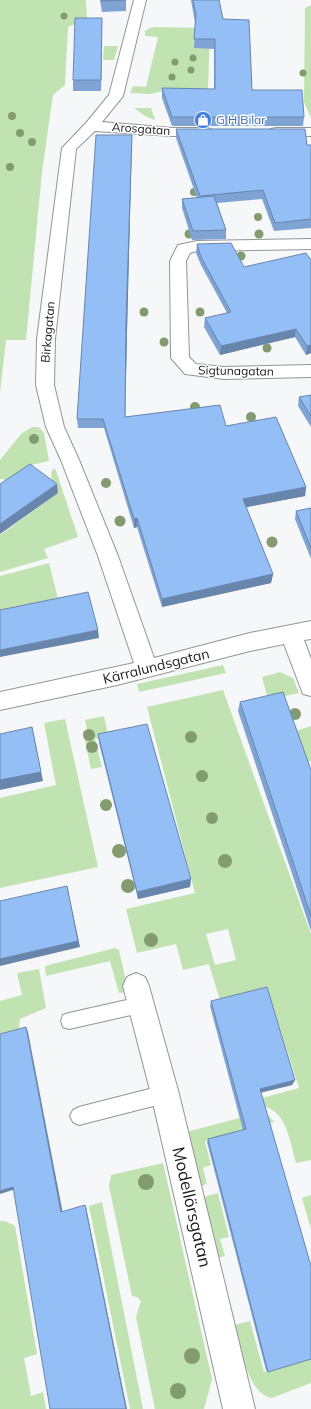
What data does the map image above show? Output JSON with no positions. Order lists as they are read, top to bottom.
{
  "streets": {
    "street": [
      "Arosgatan",
      "Birkagatan",
      "Sigtunagatan",
      "Kärralundsgatan",
      "Modellörsgatan"
    ]
  },
  "crossings": [
    ["Arosgatan", "Birkagatan"],
    ["Birkagatan", "Kärralundsgatan"]
  ],
  "places": {
    "shop": ["G H Bilar"]
  }
}
